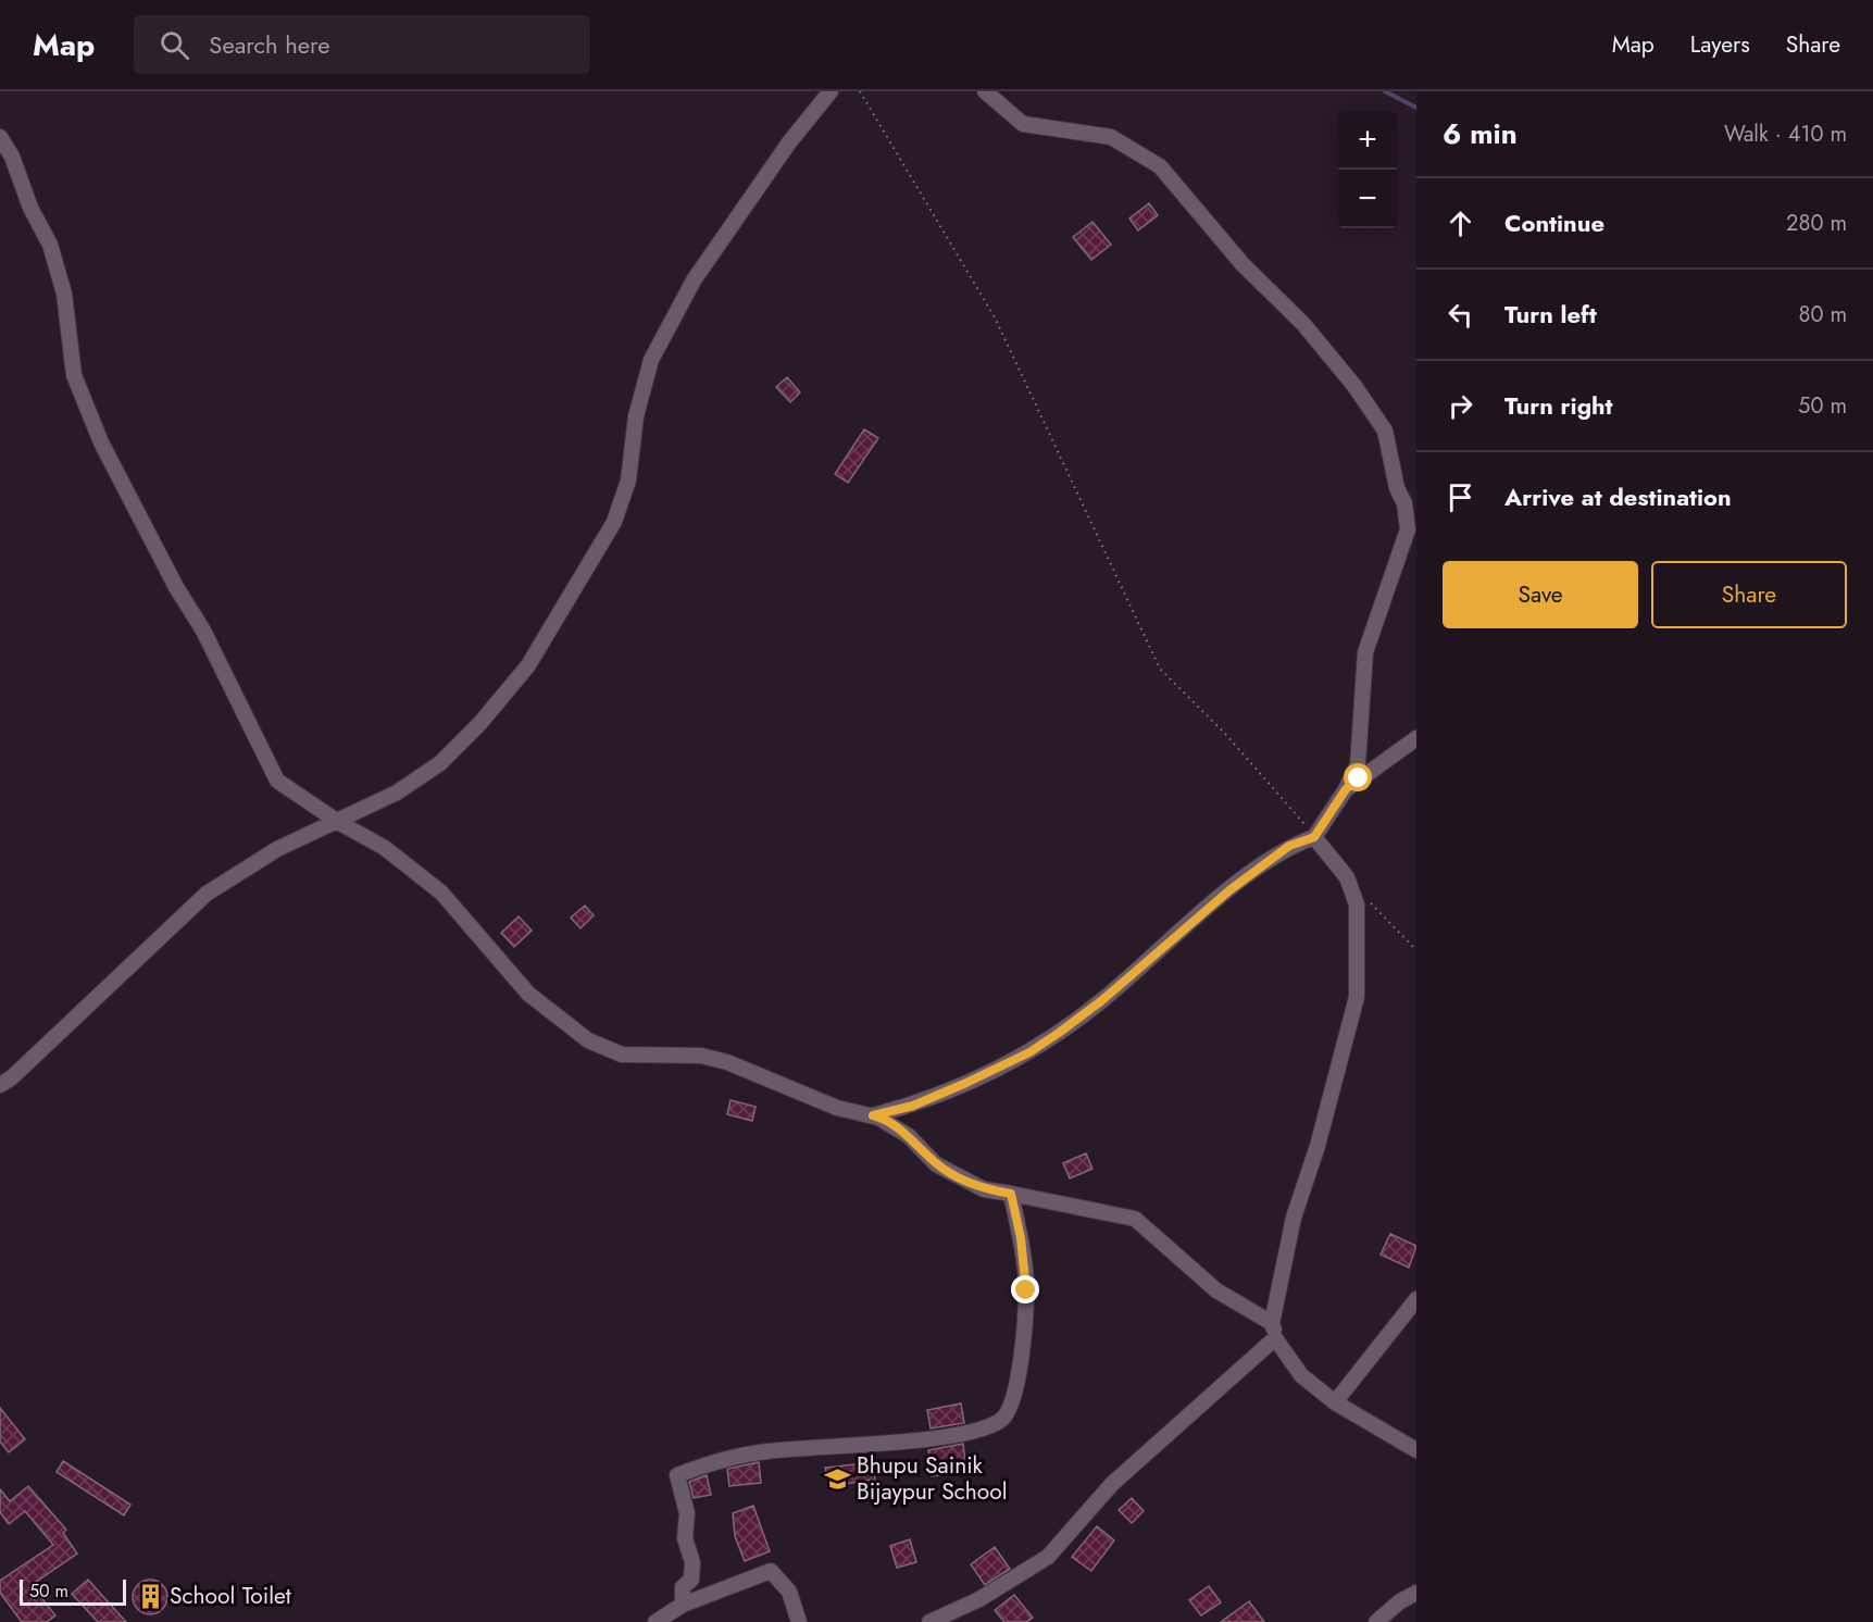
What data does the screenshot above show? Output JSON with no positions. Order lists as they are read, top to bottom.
{
  "places": {
    "school or university": ["Bhupu Sainik Bijaypur School"],
    "building": ["School Toilet"]
  },
  "scale_bar": "50 m",
  "page": {
    "header": "Map",
    "search": "Search here",
    "nav": ["Map", "Layers", "Share"],
    "heading": ["6 min", "Walk · 410 m"],
    "map_buttons": ["+", "−"],
    "list": [
      ["Continue", "280 m"],
      ["Turn left", "80 m"],
      ["Turn right", "50 m"],
      "Arrive at destination"
    ],
    "buttons": ["Save", "Share"],
    "scale": "50 m"
  }
}
